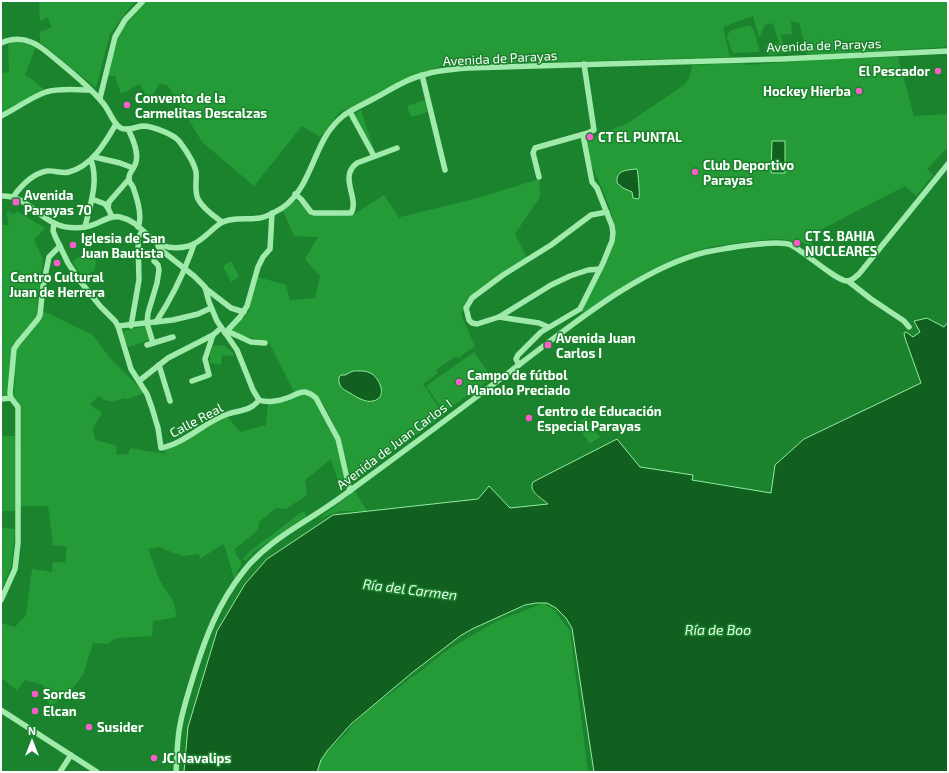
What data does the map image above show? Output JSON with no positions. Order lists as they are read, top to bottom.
{
  "streets": {
    "street": ["Avenida de Parayas", "Calle Real", "Avenida de Juan Carlos I"]
  },
  "water": ["Ría del Carmen", "Ría de Boo"],
  "places": {
    "other": [
      "El Pescador",
      "Hockey Hierba",
      "Convento de la Carmelitas Descalzas",
      "CT EL PUNTAL",
      "Club Deportivo Parayas",
      "CT S. BAHIA NUCLEARES",
      "Iglesia de San Juan Bautista",
      "Centro Cultural Juan de Herrera",
      "Campo de fútbol Manolo Preciado",
      "Centro de Educación Especial Parayas",
      "Sordes",
      "Elcan",
      "Susider",
      "JC Navalips"
    ],
    "transit": ["Avenida Parayas 70", "Avenida Juan Carlos I"]
  },
  "north": "top"
}
